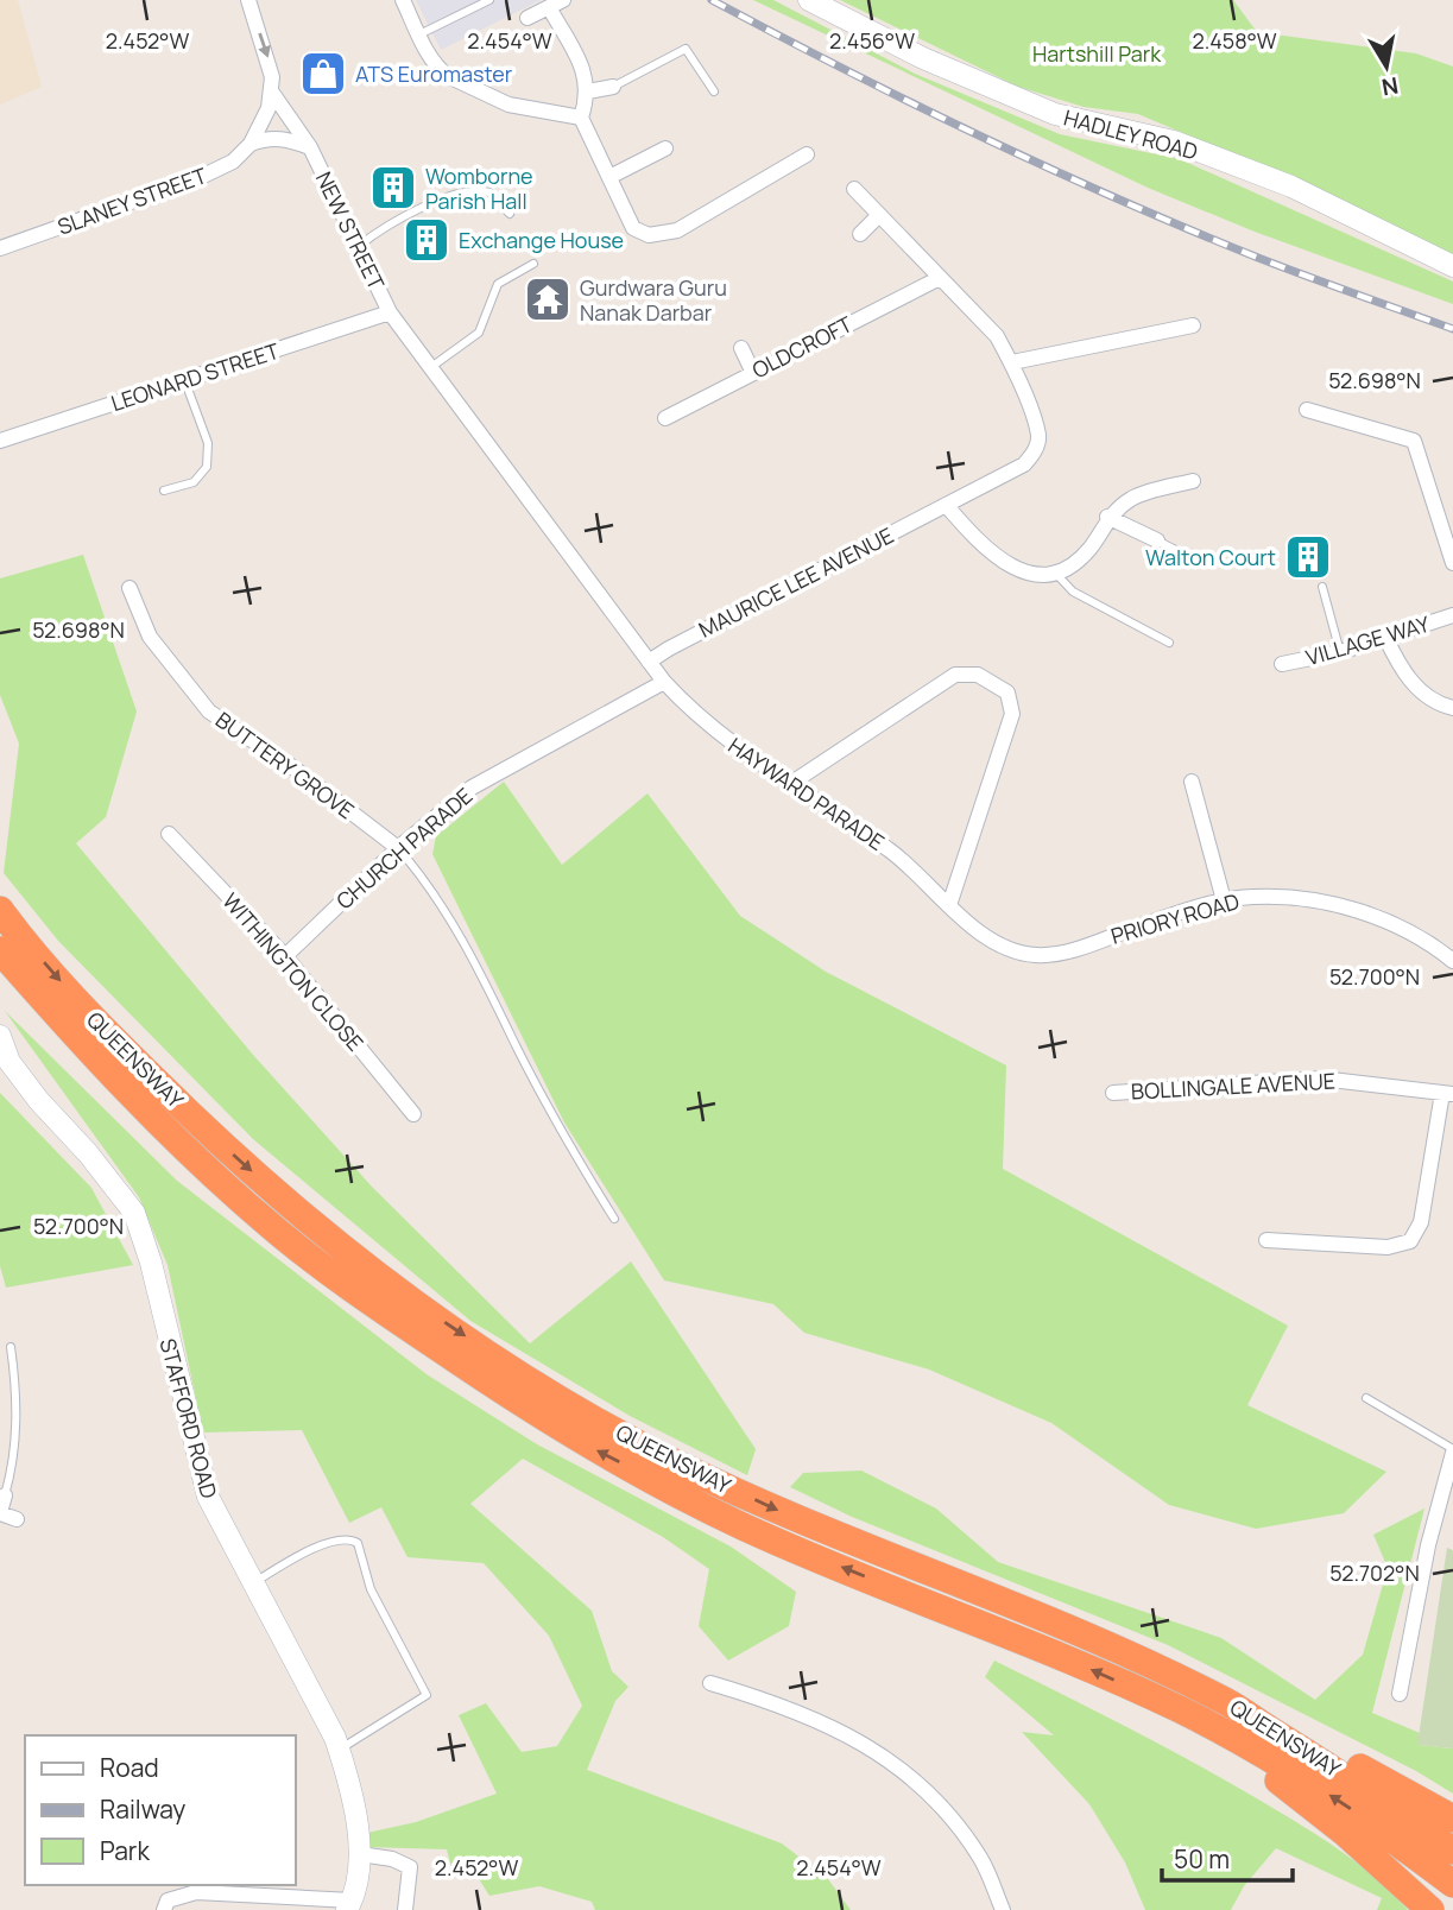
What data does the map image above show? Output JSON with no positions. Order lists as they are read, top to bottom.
{
  "streets": {
    "highway": ["QUEENSWAY"],
    "street": [
      "HADLEY ROAD",
      "SLANEY STREET",
      "NEW STREET",
      "OLDCROFT",
      "LEONARD STREET",
      "MAURICE LEE AVENUE",
      "VILLAGE WAY",
      "BUTTERY GROVE",
      "HAYWARD PARADE",
      "CHURCH PARADE",
      "PRIORY ROAD",
      "WITHINGTON CLOSE",
      "BOLLINGALE AVENUE",
      "STAFFORD ROAD"
    ]
  },
  "crossings": [
    ["SLANEY STREET", "NEW STREET"],
    ["NEW STREET", "LEONARD STREET"],
    ["MAURICE LEE AVENUE", "HAYWARD PARADE"],
    ["BUTTERY GROVE", "CHURCH PARADE"],
    ["HAYWARD PARADE", "CHURCH PARADE"],
    ["HAYWARD PARADE", "PRIORY ROAD"],
    ["CHURCH PARADE", "WITHINGTON CLOSE"]
  ],
  "parks": ["Hartshill Park"],
  "places": {
    "shop": ["ATS Euromaster"],
    "building": ["Womborne Parish Hall", "Exchange House", "Walton Court"],
    "temple": ["Gurdwara Guru Nanak Darbar"]
  },
  "legend": ["Road", "Railway", "Park"],
  "scale_bar": "50 m",
  "north": "bottom",
  "coordinates": [
    "2.452°W",
    "2.454°W",
    "2.456°W",
    "2.458°W",
    "52.698°N",
    "52.700°N",
    "52.702°N"
  ]
}
